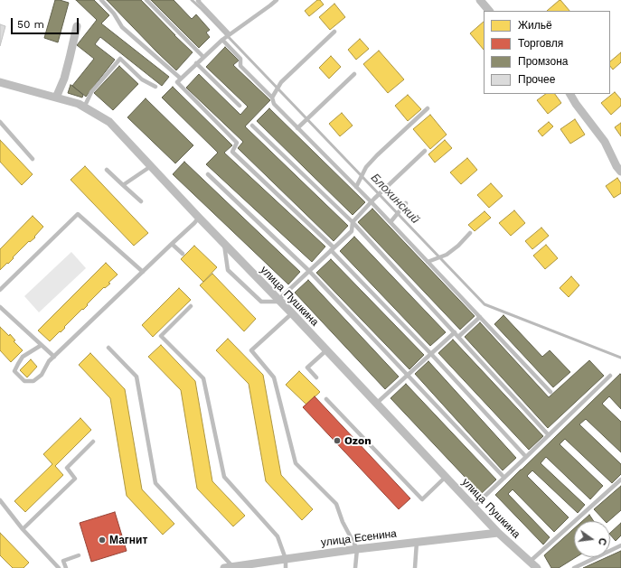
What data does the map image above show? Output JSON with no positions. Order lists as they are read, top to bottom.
{
  "streets": {
    "street": ["улица Пушкина", "улица Есенина"]
  },
  "crossings": [
    ["улица Пушкина", "улица Есенина"]
  ],
  "water": ["Блохинский"],
  "places": ["Ozon", "Магнит"],
  "legend": [
    "Жильё",
    "Торговля",
    "Промзона",
    "Прочее"
  ],
  "scale_bar": "50 m",
  "north": "right"
}
